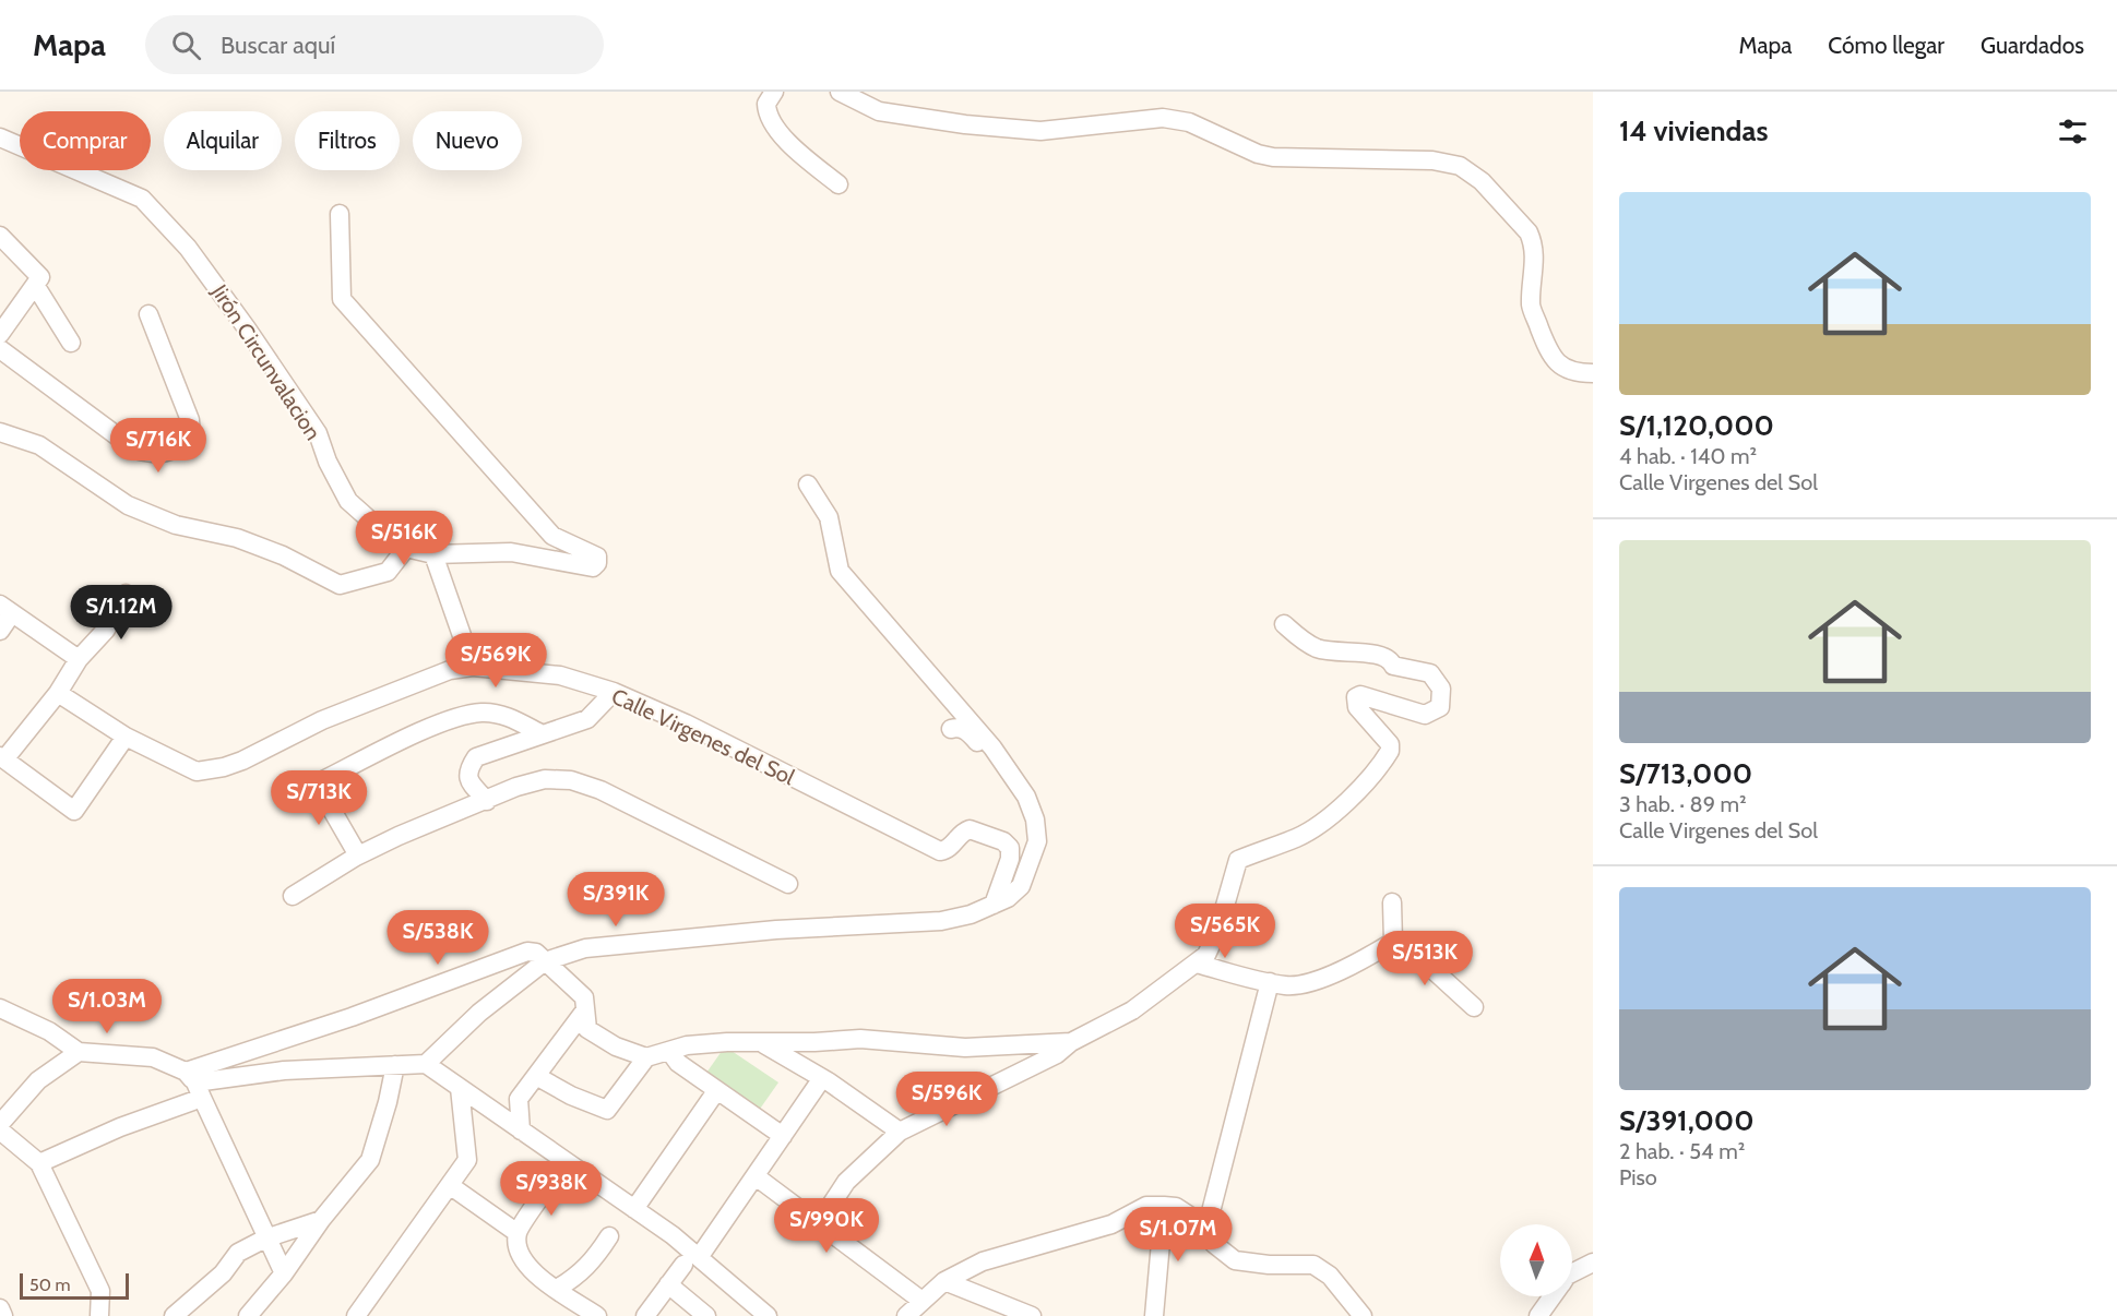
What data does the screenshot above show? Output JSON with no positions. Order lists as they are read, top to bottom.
{
  "streets": {
    "street": ["Jirón Circunvalacion", "Calle Virgenes del Sol"]
  },
  "scale_bar": "50 m",
  "north": "top",
  "page": {
    "header": "Mapa",
    "search": "Buscar aquí",
    "nav": ["Mapa", "Cómo llegar", "Guardados"],
    "heading": "14 viviendas",
    "chip": [
      "Comprar",
      "Alquilar",
      "Filtros",
      "Nuevo"
    ],
    "list": [
      {
        "name": "S/1,120,000",
        "note": "4 hab. · 140 m² · Calle Virgenes del Sol"
      },
      {
        "name": "S/713,000",
        "note": "3 hab. · 89 m² · Calle Virgenes del Sol"
      },
      {
        "name": "S/391,000",
        "note": "2 hab. · 54 m² · Piso"
      }
    ],
    "price": [
      "S/716K",
      "S/516K",
      "S/1.12M",
      "S/569K",
      "S/713K",
      "S/391K",
      "S/565K",
      "S/538K",
      "S/513K",
      "S/1.03M",
      "S/596K",
      "S/938K",
      "S/990K",
      "S/1.07M"
    ],
    "scale": "50 m"
  }
}
